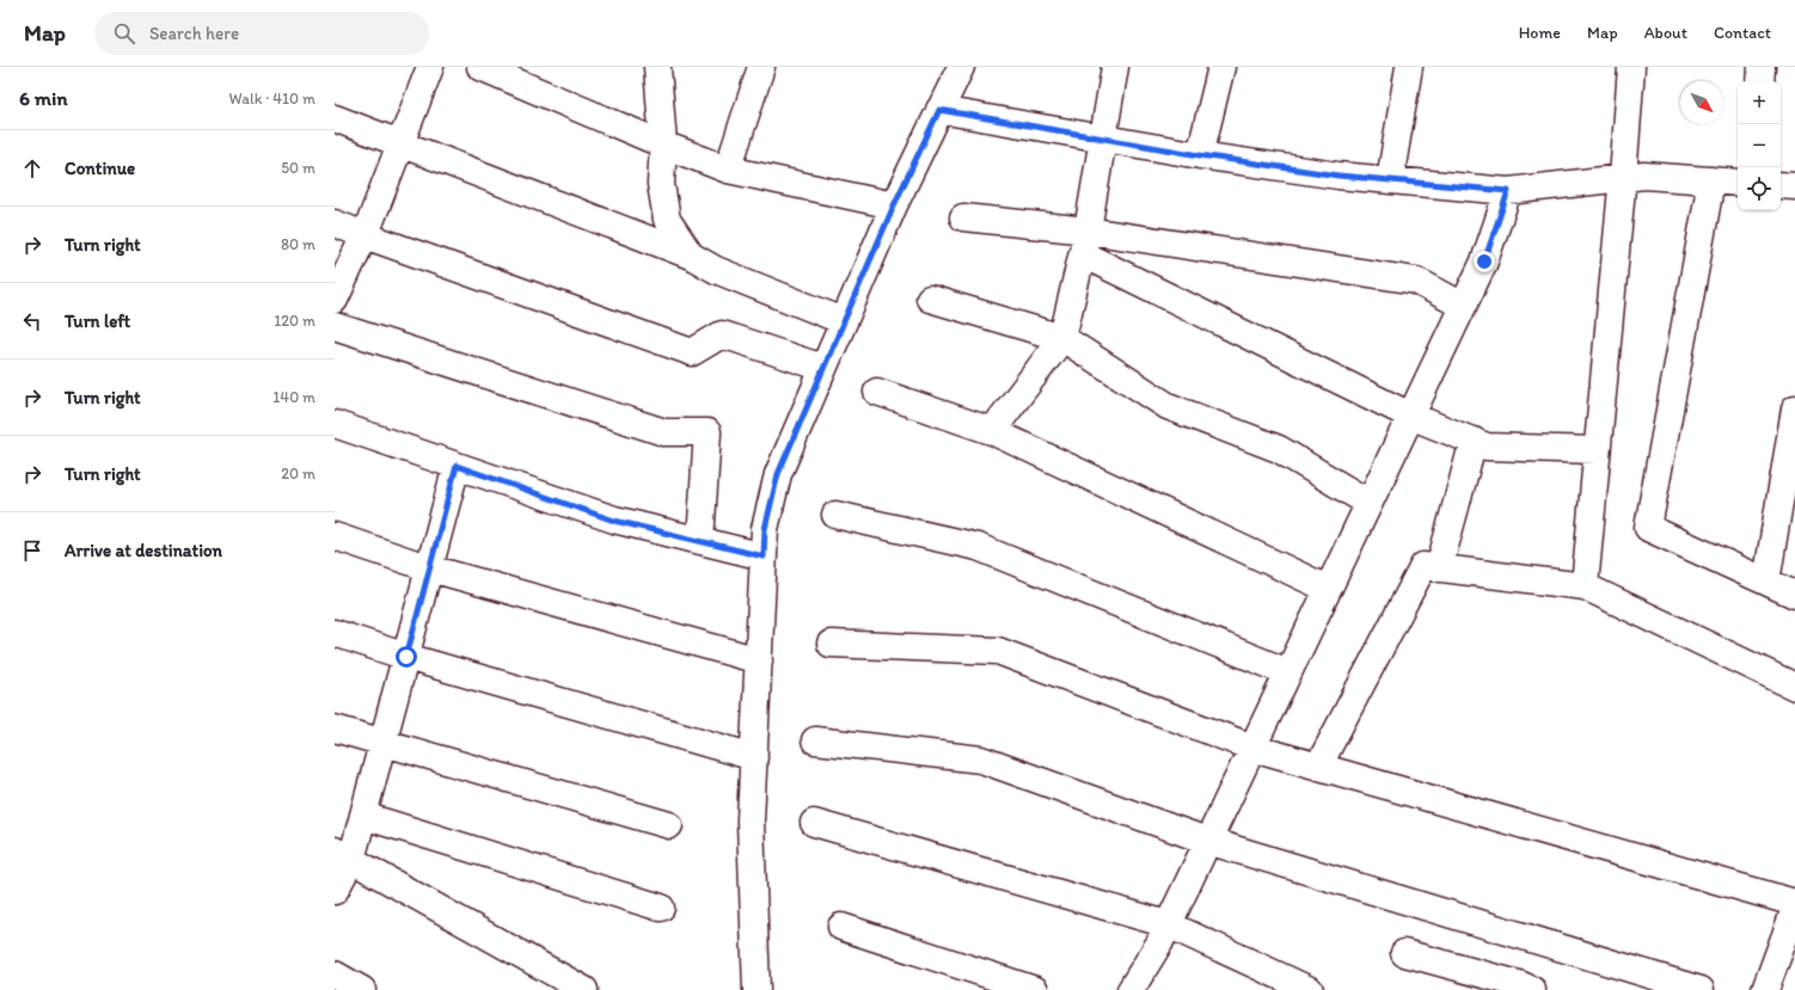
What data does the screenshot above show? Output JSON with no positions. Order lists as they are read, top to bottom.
{
  "north": "bottom right",
  "page": {
    "header": "Map",
    "search": "Search here",
    "nav": [
      "Home",
      "Map",
      "About",
      "Contact"
    ],
    "heading": ["6 min", "Walk · 410 m"],
    "map_buttons": ["+", "−"],
    "list": [
      ["Continue", "50 m"],
      ["Turn right", "80 m"],
      ["Turn left", "120 m"],
      ["Turn right", "140 m"],
      ["Turn right", "20 m"],
      "Arrive at destination"
    ]
  }
}
